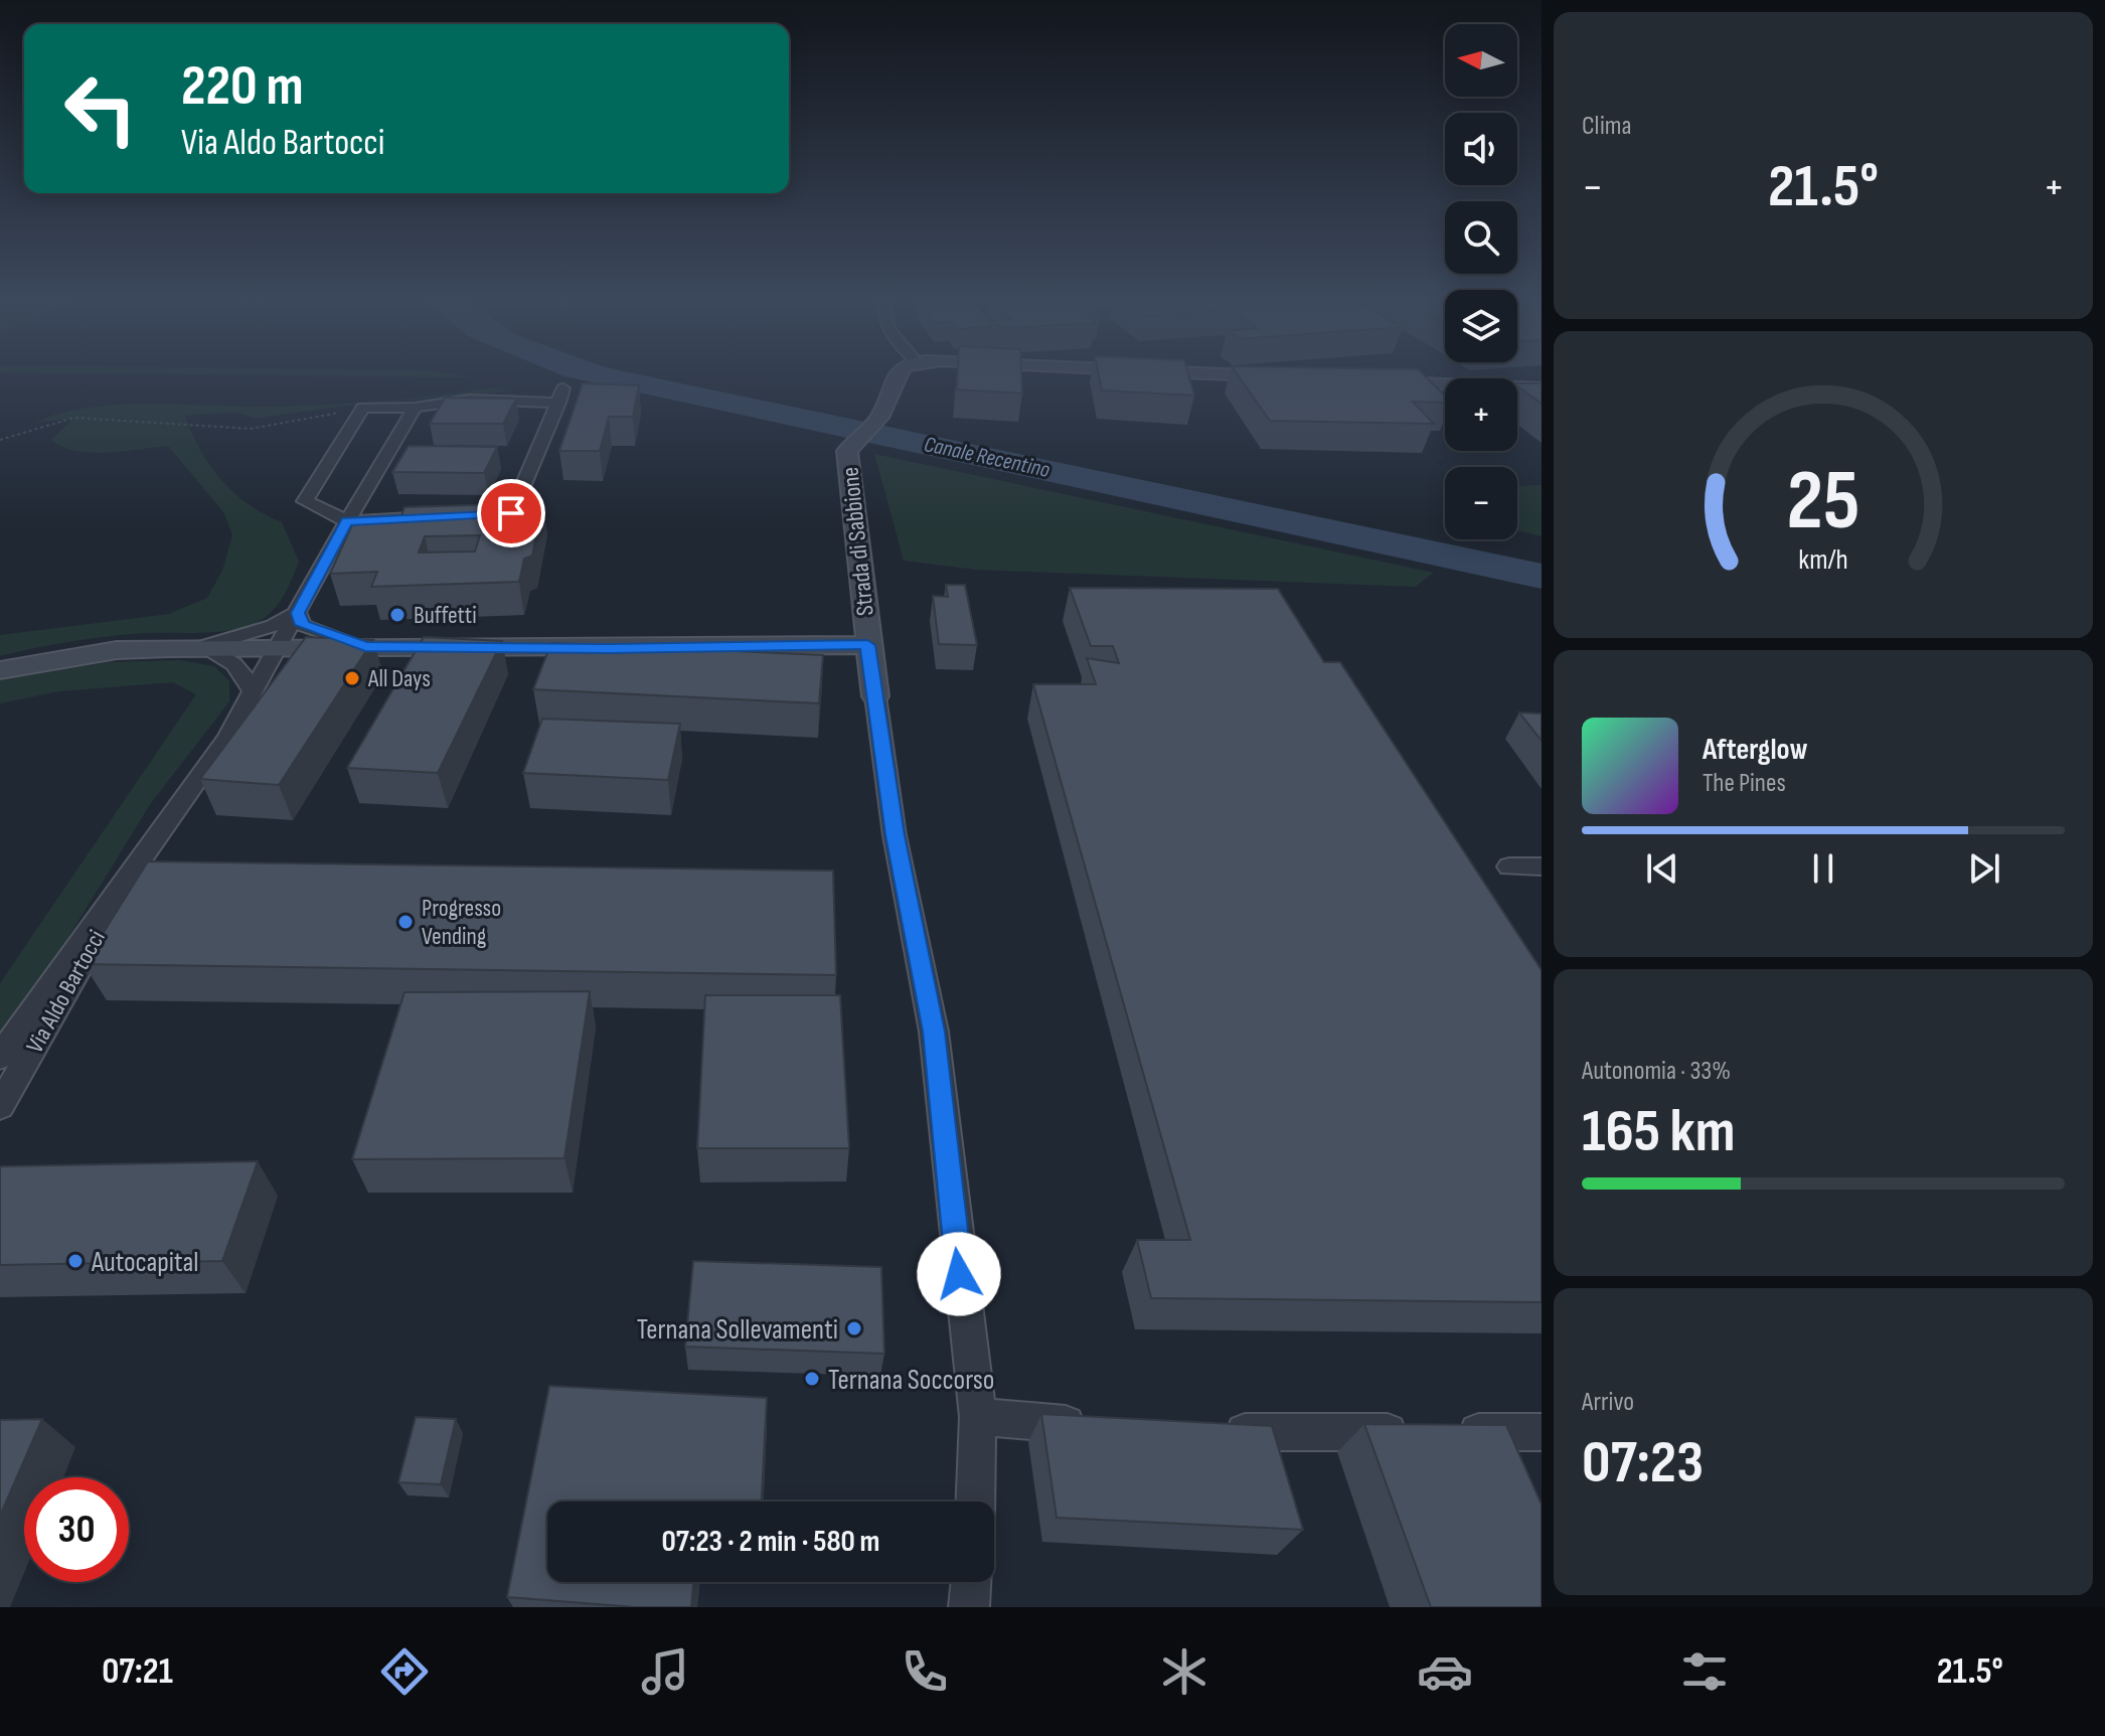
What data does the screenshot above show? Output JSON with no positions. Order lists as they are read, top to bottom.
{
  "streets": {
    "main road": ["Strada di Sabbione", "Via Aldo Bartocci"]
  },
  "crossings": [
    ["Strada di Sabbione", "Via Aldo Bartocci"]
  ],
  "water": ["Canale Recentino"],
  "places": [
    "Buffetti",
    "All Days",
    "Progresso Vending",
    "Autocapital",
    "Ternana Sollevamenti",
    "Ternana Soccorso"
  ],
  "north": "left",
  "page": {
    "tile": [
      "Clima",
      ["Autonomia · 33%", "165 km"],
      ["Arrivo", "07:23"]
    ],
    "map_buttons": ["+", "−"],
    "turn": ["220 m", "Via Aldo Bartocci"],
    "heat": ["−", "21.5°", "+"],
    "song": ["Afterglow", "The Pines"],
    "limit": "30",
    "trip": "07:23 · 2 min · 580 m",
    "tabs": ["07:21", "21.5°"],
    "gauge": ["25", "km/h"]
  }
}
